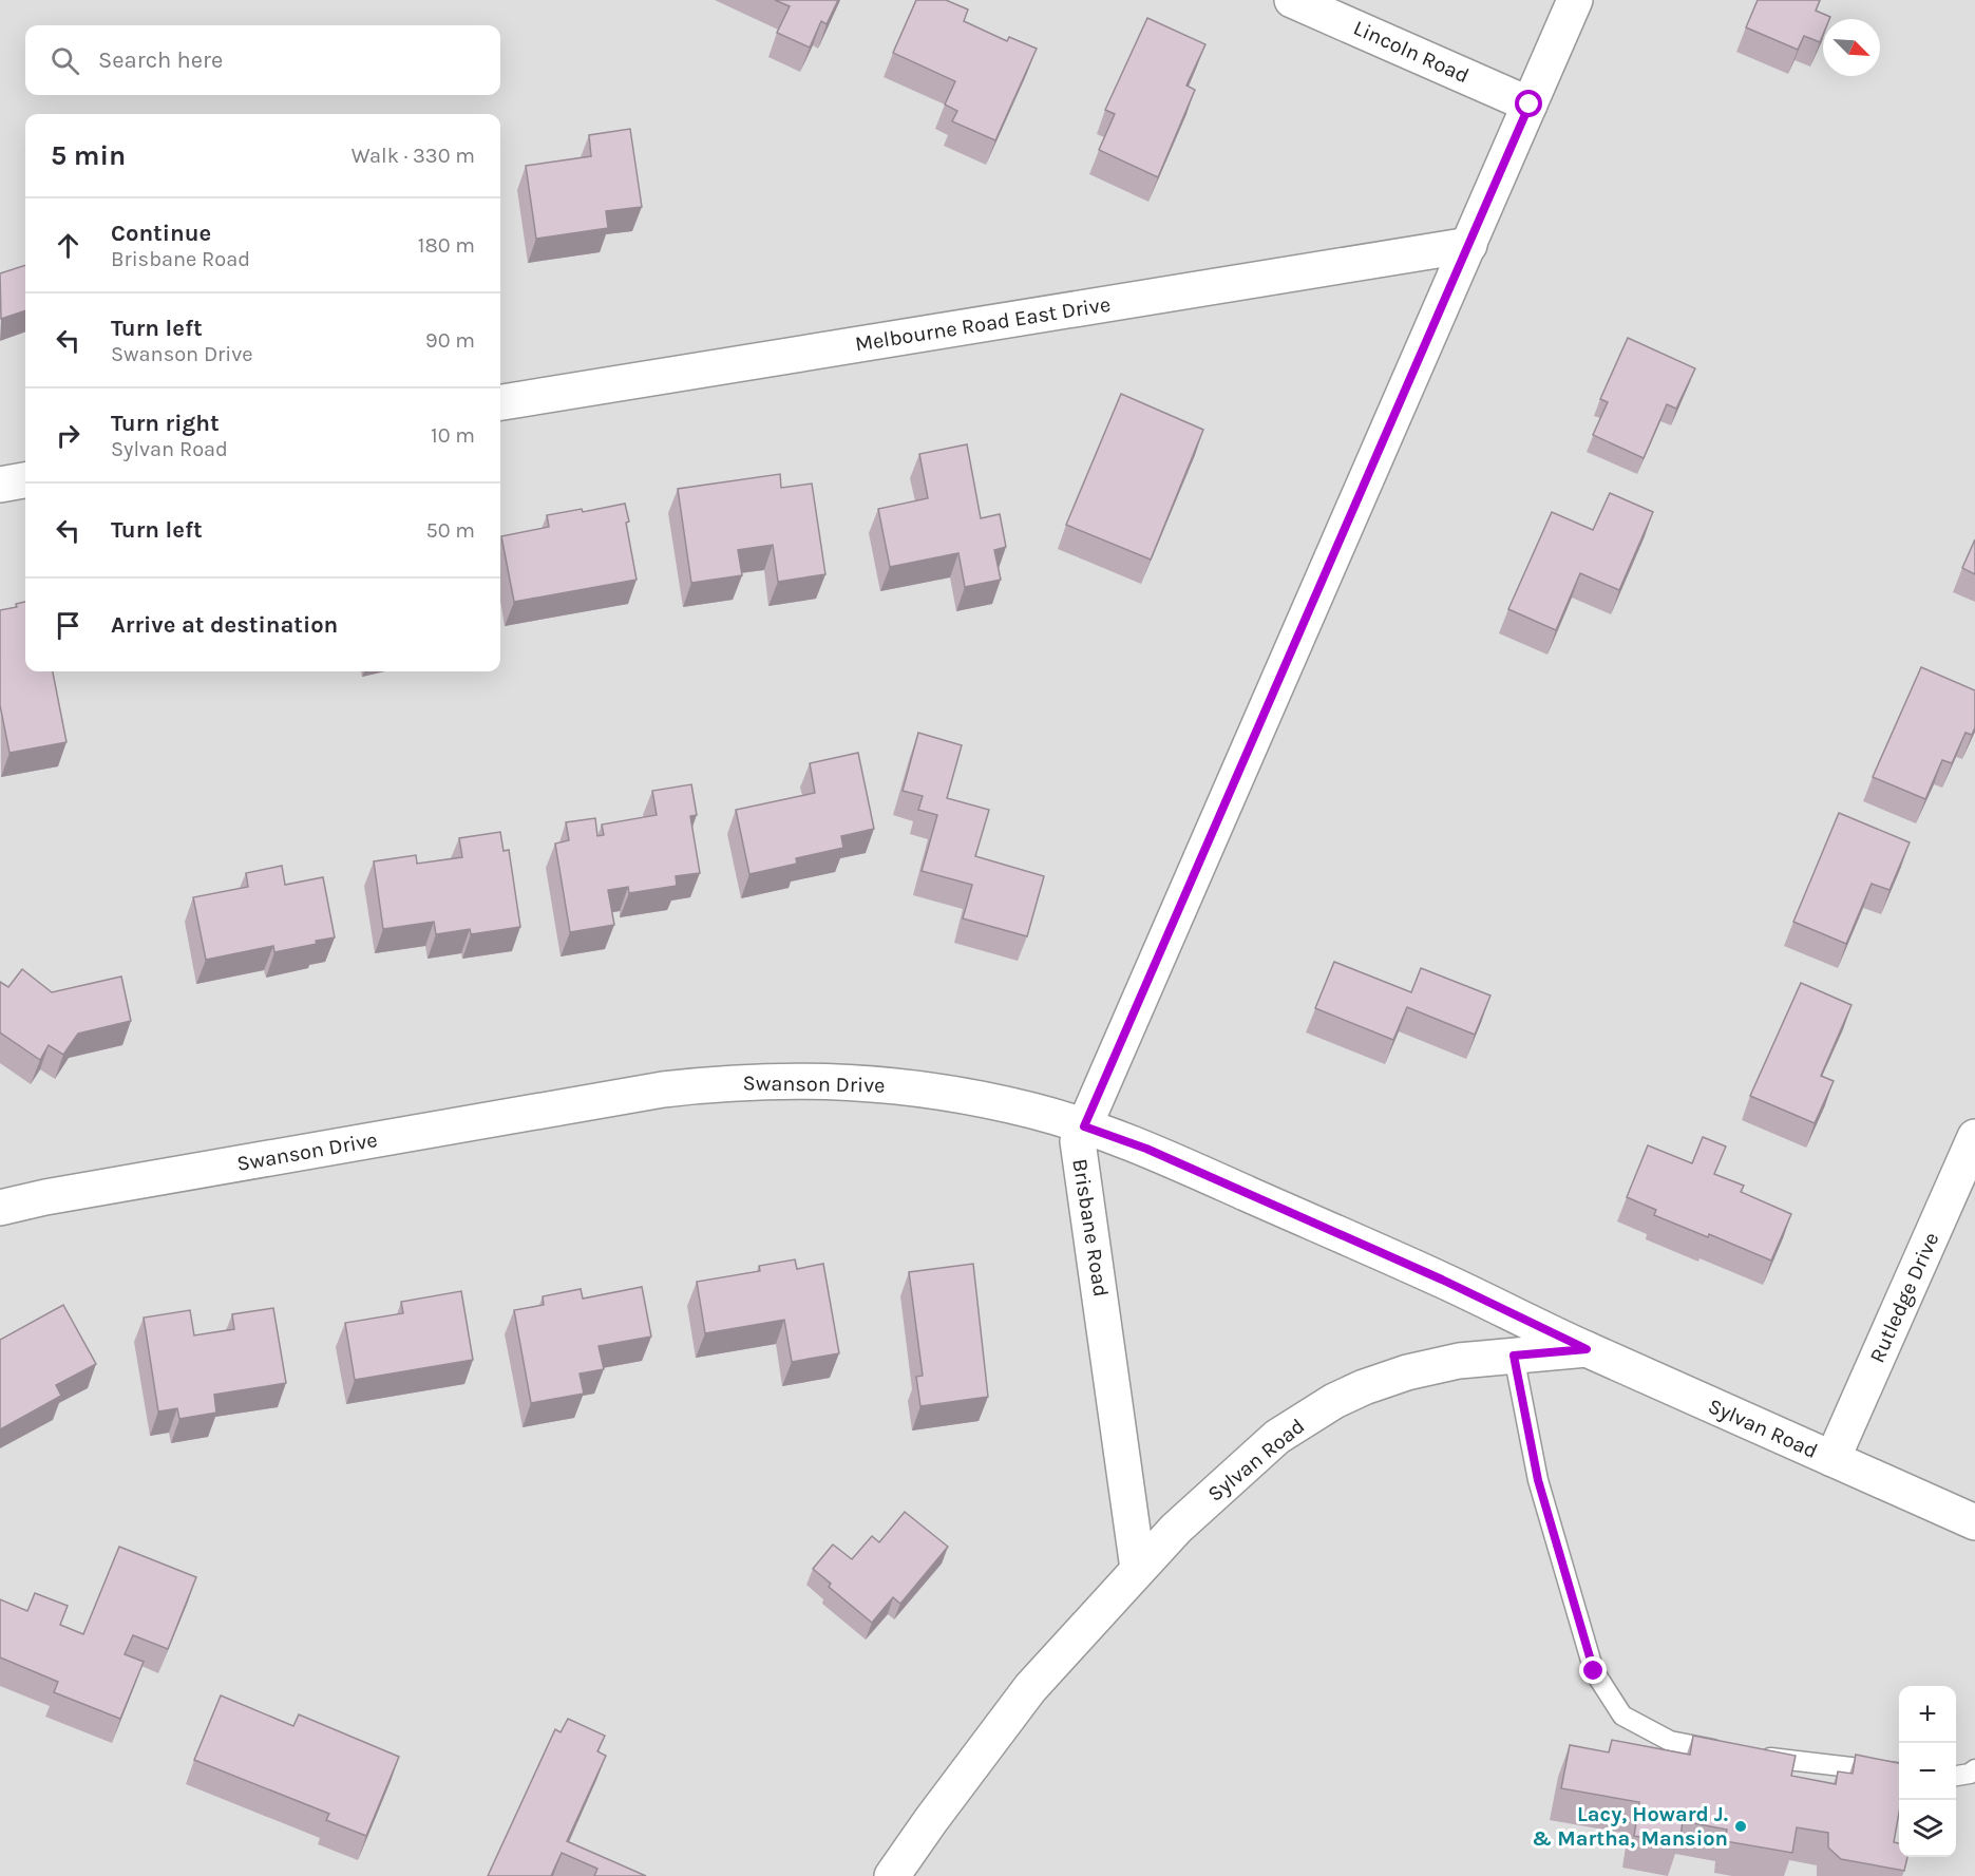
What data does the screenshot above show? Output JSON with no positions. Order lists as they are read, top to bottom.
{
  "streets": {
    "street": [
      "Lincoln Road",
      "Melbourne Road East Drive",
      "Swanson Drive",
      "Brisbane Road",
      "Rutledge Drive",
      "Sylvan Road"
    ]
  },
  "crossings": [
    ["Lincoln Road", "Brisbane Road"],
    ["Melbourne Road East Drive", "Brisbane Road"],
    ["Swanson Drive", "Brisbane Road"],
    ["Swanson Drive", "Sylvan Road"],
    ["Brisbane Road", "Sylvan Road"],
    ["Rutledge Drive", "Sylvan Road"]
  ],
  "places": ["Lacy, Howard J. & Martha, Mansion"],
  "north": "bottom right",
  "page": {
    "search": "Search here",
    "heading": ["5 min", "Walk · 330 m"],
    "list": [
      ["Continue", "Brisbane Road", "180 m"],
      ["Turn left", "Swanson Drive", "90 m"],
      ["Turn right", "Sylvan Road", "10 m"],
      ["Turn left", "50 m"],
      "Arrive at destination"
    ],
    "map_buttons": ["+", "−"]
  }
}
